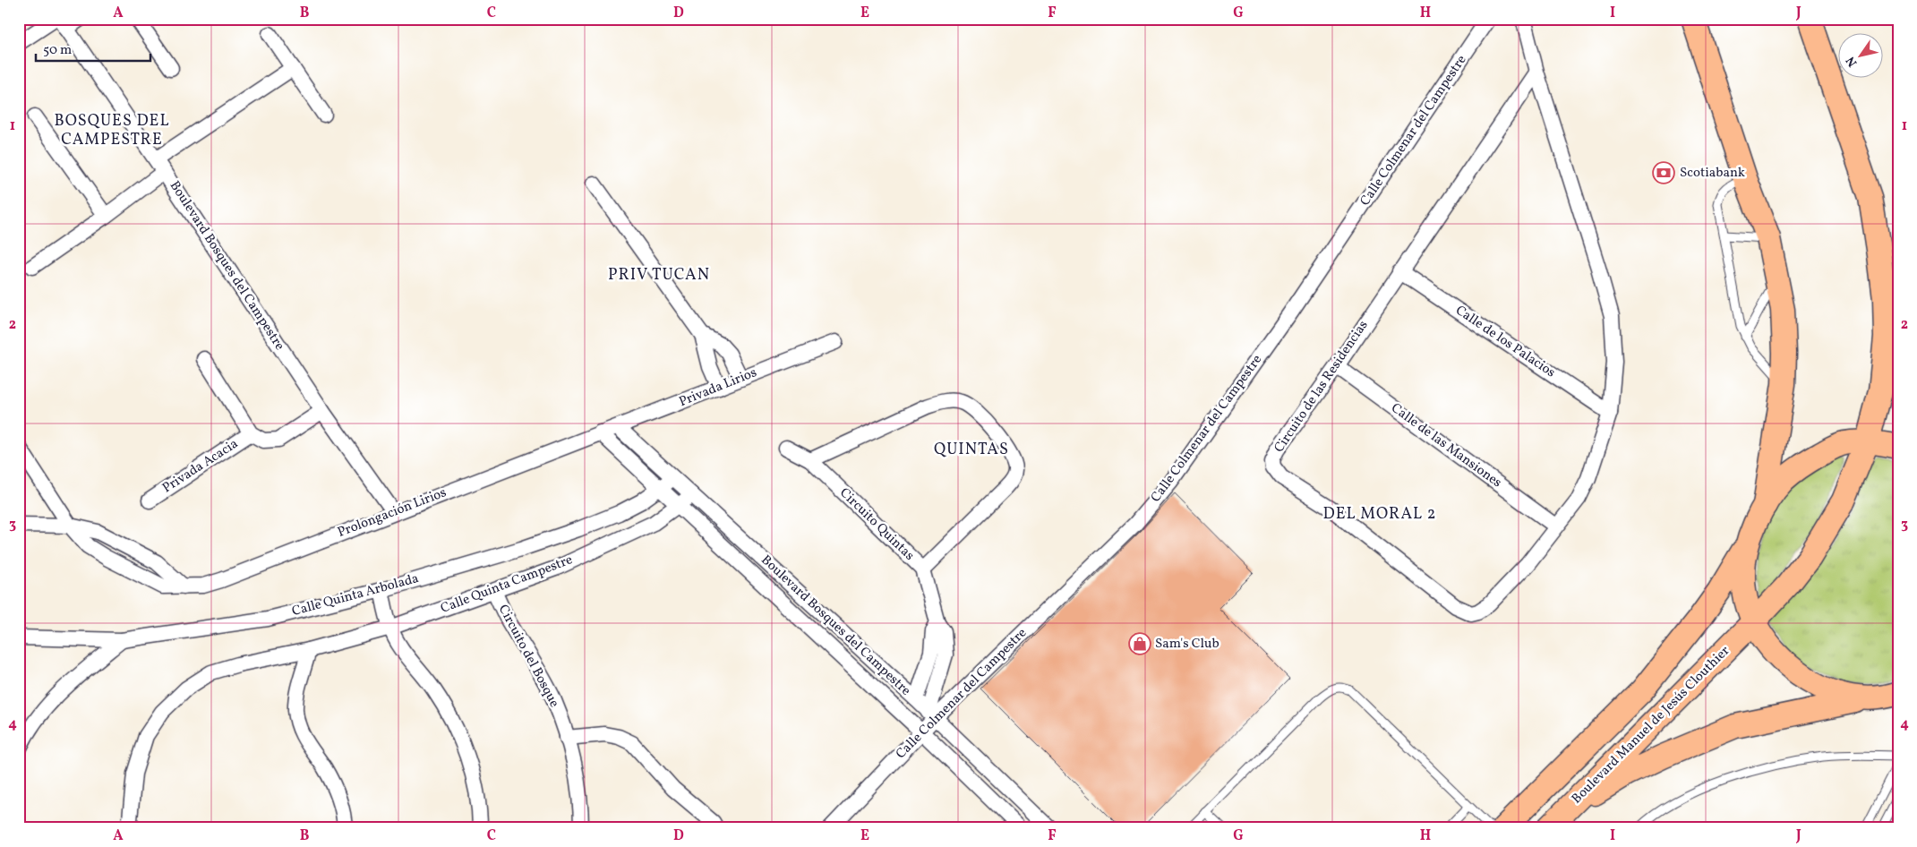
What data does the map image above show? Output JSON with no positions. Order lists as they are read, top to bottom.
{
  "streets": {
    "main road": ["Boulevard Manuel de Jesús Clouthier"],
    "street": [
      "Calle Colmenar del Campestre",
      "Boulevard Bosques del Campestre",
      "Calle de los Palacios",
      "Circuito de las Residencias",
      "Privada Lirios",
      "Calle de las Mansiones",
      "Privada Acacia",
      "Prolongación Lirios",
      "Circuito Quintas",
      "Calle Quinta Campestre",
      "Calle Quinta Arbolada",
      "Circuito del Bosque"
    ]
  },
  "crossings": [
    ["Calle Colmenar del Campestre", "Boulevard Bosques del Campestre"],
    ["Calle Colmenar del Campestre", "Circuito Quintas"],
    ["Boulevard Bosques del Campestre", "Privada Lirios"],
    ["Boulevard Bosques del Campestre", "Privada Acacia"],
    ["Boulevard Bosques del Campestre", "Prolongación Lirios"],
    ["Boulevard Bosques del Campestre", "Circuito Quintas"],
    ["Boulevard Bosques del Campestre", "Calle Quinta Campestre"],
    ["Boulevard Bosques del Campestre", "Calle Quinta Arbolada"],
    ["Calle de los Palacios", "Circuito de las Residencias"],
    ["Circuito de las Residencias", "Calle de las Mansiones"],
    ["Privada Lirios", "Prolongación Lirios"],
    ["Calle Quinta Campestre", "Circuito del Bosque"]
  ],
  "districts": [
    "BOSQUES DEL CAMPESTRE",
    "PRIV TUCAN",
    "QUINTAS",
    "DEL MORAL 2"
  ],
  "places": {
    "bank": ["Scotiabank"],
    "shop": ["Sam's Club"]
  },
  "scale_bar": "50 m",
  "north": "bottom left",
  "grid": {
    "columns": [
      "A",
      "B",
      "C",
      "D",
      "E",
      "F",
      "G",
      "H",
      "I",
      "J"
    ],
    "rows": [
      "1",
      "2",
      "3",
      "4"
    ]
  }
}
